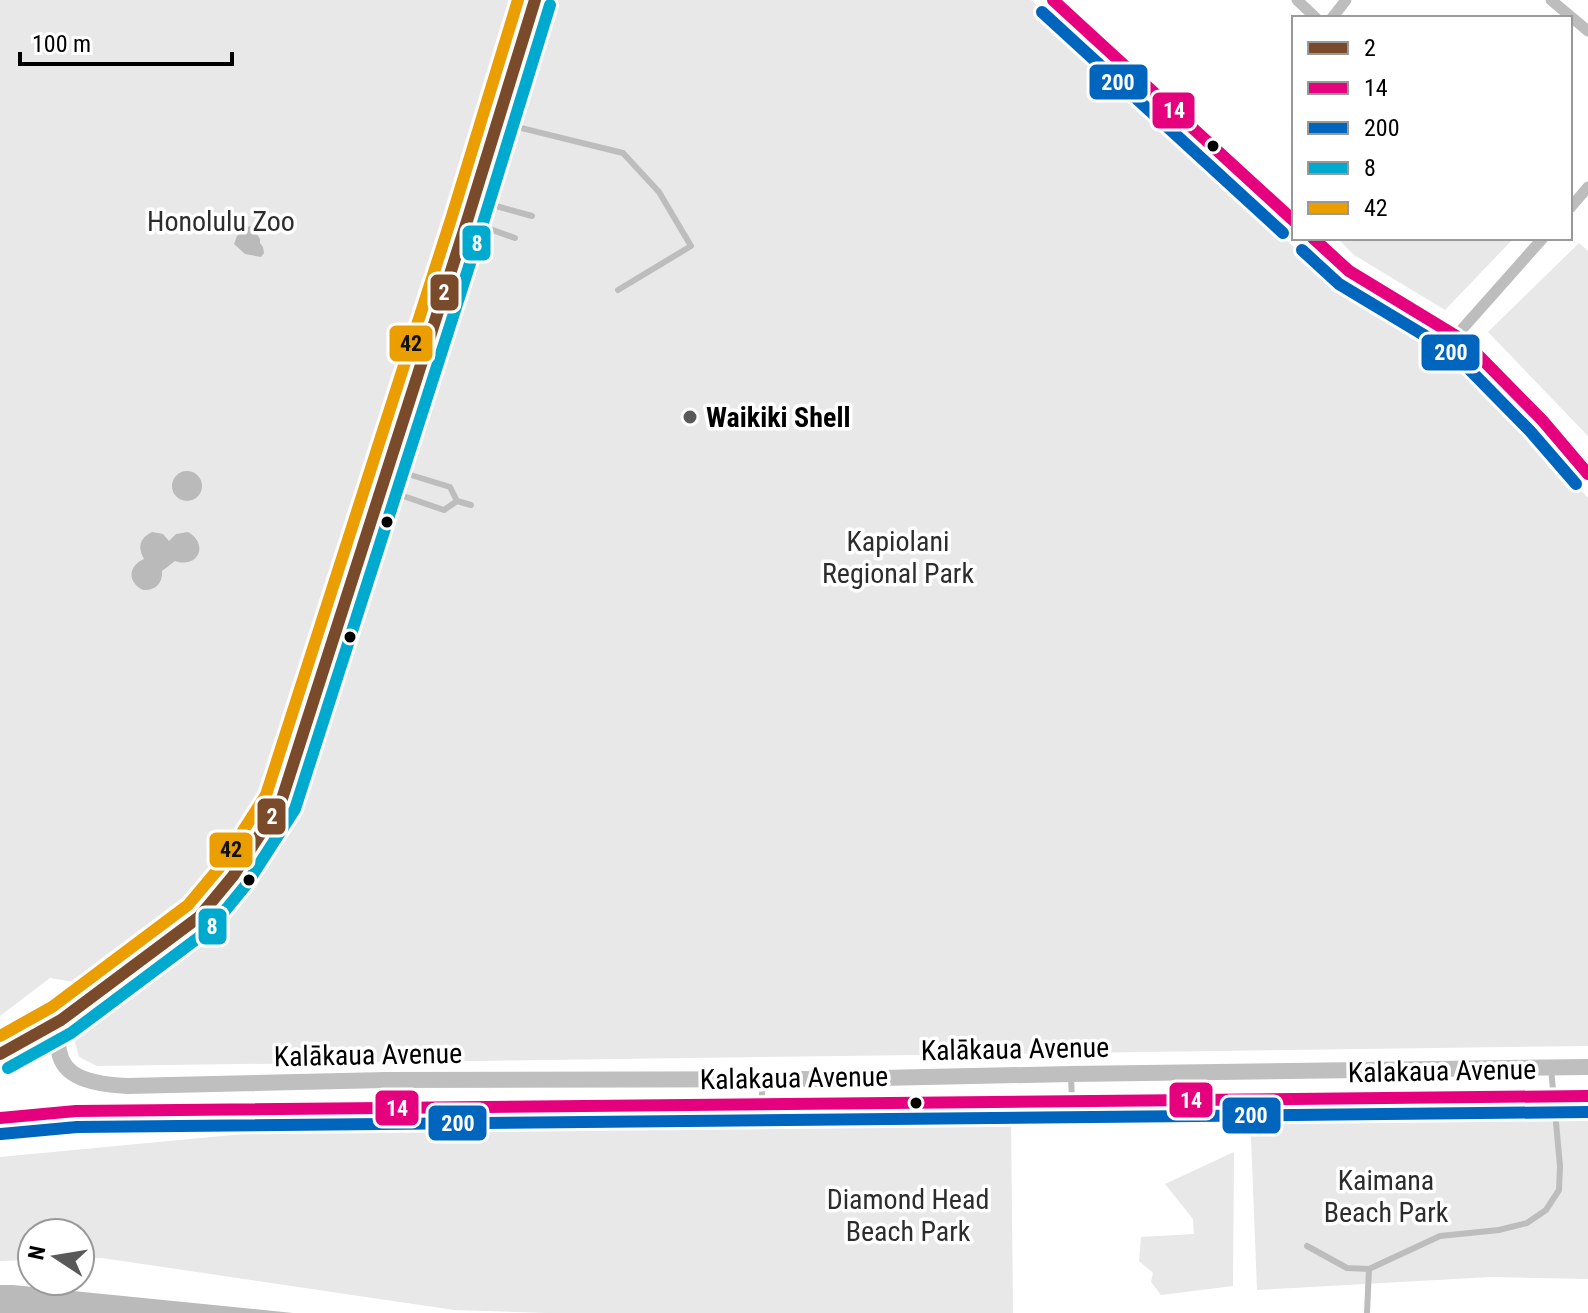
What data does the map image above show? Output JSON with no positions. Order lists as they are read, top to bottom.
{
  "streets": {
    "street": ["Kalākaua Avenue", "Kalakaua Avenue"]
  },
  "parks": [
    "Honolulu Zoo",
    "Kapiolani Regional Park",
    "Kaimana Beach Park",
    "Diamond Head Beach Park"
  ],
  "places": ["Waikiki Shell"],
  "lines": [
    "transit line 2",
    "transit line 14",
    "transit line 42",
    "transit line 8",
    "transit line 200"
  ],
  "legend": [
    "2",
    "14",
    "200",
    "8",
    "42"
  ],
  "scale_bar": "100 m",
  "north": "left"
}
